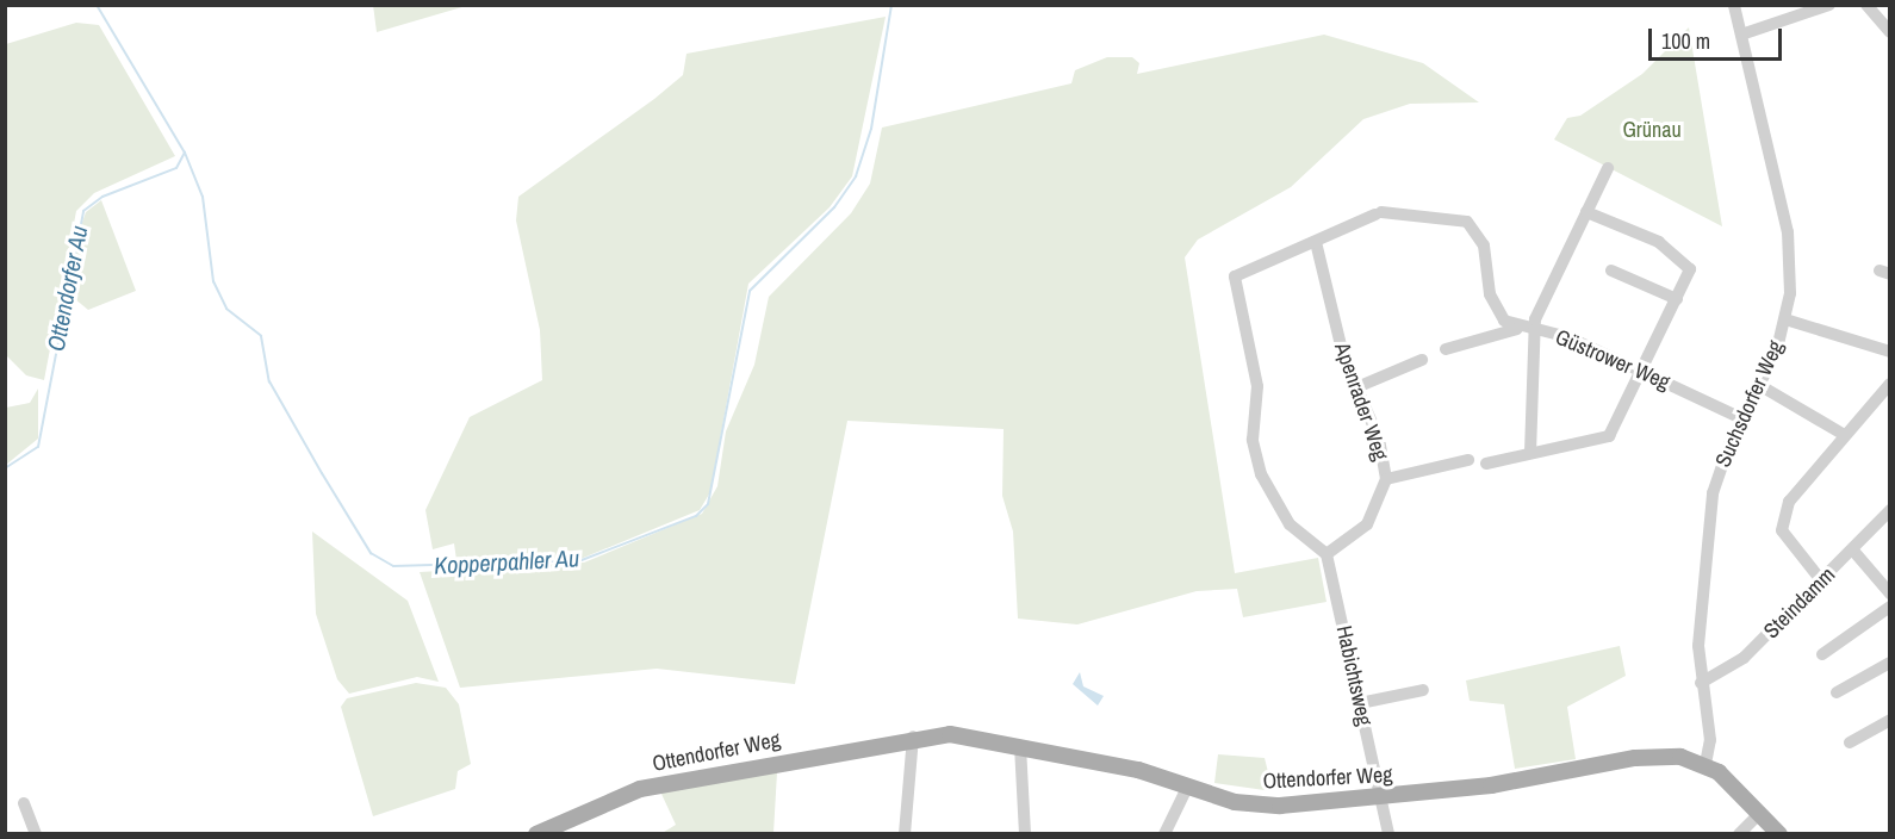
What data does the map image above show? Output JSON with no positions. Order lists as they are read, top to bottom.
{
  "streets": {
    "main road": ["Ottendorfer Weg"],
    "street": [
      "Güstrower Weg",
      "Apenrader Weg",
      "Suchsdorfer Weg",
      "Steindamm",
      "Habichtsweg"
    ]
  },
  "crossings": [
    ["Güstrower Weg", "Suchsdorfer Weg"],
    ["Apenrader Weg", "Habichtsweg"],
    ["Suchsdorfer Weg", "Steindamm"],
    ["Suchsdorfer Weg", "Ottendorfer Weg"],
    ["Habichtsweg", "Ottendorfer Weg"]
  ],
  "water": ["Ottendorfer Au", "Kopperpahler Au"],
  "parks": ["Grünau"],
  "scale_bar": "100 m"
}
